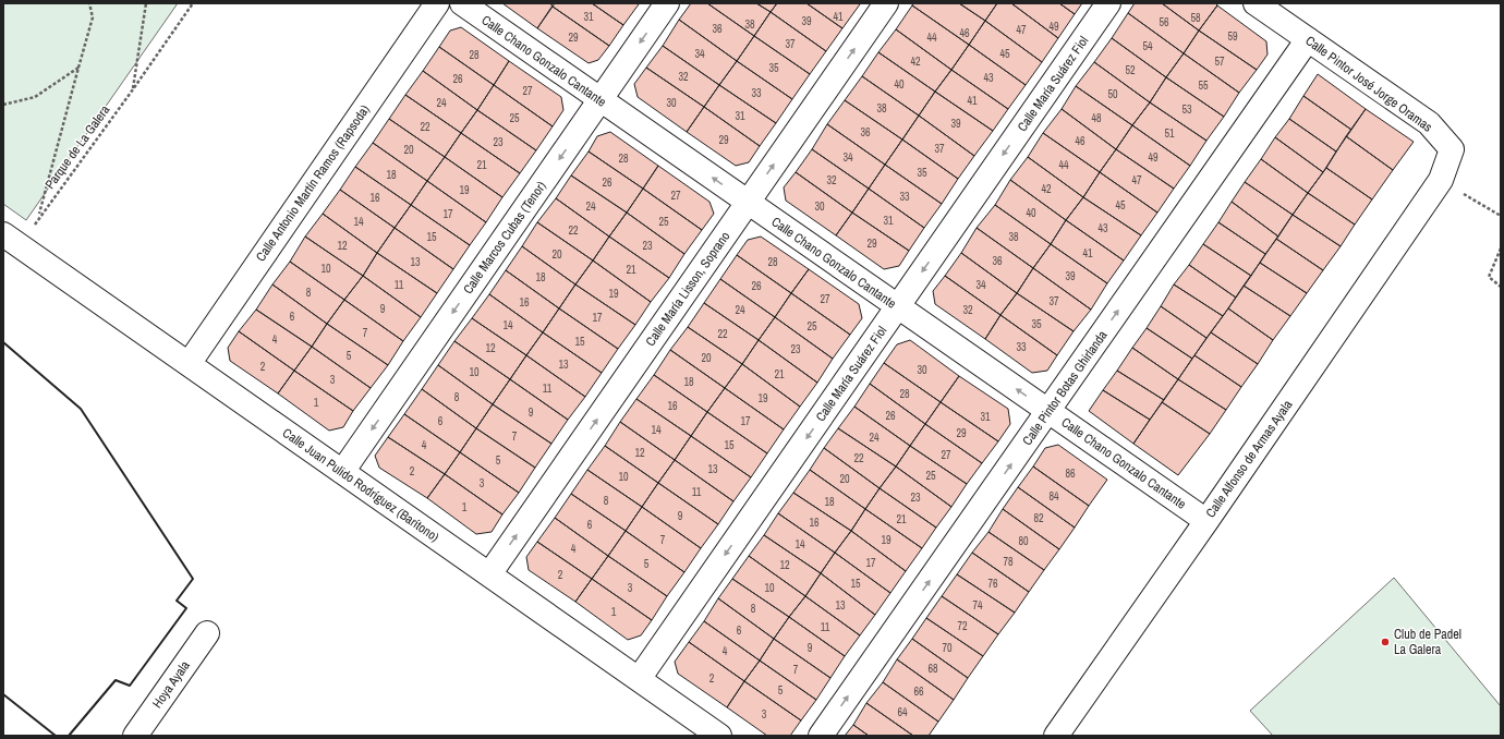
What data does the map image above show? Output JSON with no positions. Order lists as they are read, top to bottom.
{
  "streets": {
    "street": [
      "Calle Chano Gonzalo Cantante",
      "Calle María Suárez Fiol",
      "Calle Pintor José Jorge Oramas",
      "Calle Antonio Martín Ramos (Rapsoda)",
      "Calle Marcos Cubas (Tenor)",
      "Calle María Lisson, Soprano",
      "Calle Pintor Botas Ghirlanda",
      "Calle Alfonso de Armas Ayala",
      "Calle Juan Pulido Rodríguez (Barítono)",
      "Hoya Ayala"
    ],
    "path": ["Parque de La Galera"]
  },
  "crossings": [
    ["Calle Chano Gonzalo Cantante", "Calle María Suárez Fiol"],
    ["Calle Chano Gonzalo Cantante", "Calle Marcos Cubas (Tenor)"],
    ["Calle Chano Gonzalo Cantante", "Calle María Lisson, Soprano"],
    ["Calle Chano Gonzalo Cantante", "Calle Pintor Botas Ghirlanda"],
    ["Calle Chano Gonzalo Cantante", "Calle Alfonso de Armas Ayala"],
    ["Calle María Suárez Fiol", "Calle Juan Pulido Rodríguez (Barítono)"],
    ["Calle Pintor José Jorge Oramas", "Calle Pintor Botas Ghirlanda"],
    ["Calle Pintor José Jorge Oramas", "Calle Alfonso de Armas Ayala"],
    ["Parque de La Galera", "Calle Juan Pulido Rodríguez (Barítono)"],
    ["Calle Antonio Martín Ramos (Rapsoda)", "Calle Juan Pulido Rodríguez (Barítono)"],
    ["Calle Marcos Cubas (Tenor)", "Calle Juan Pulido Rodríguez (Barítono)"],
    ["Calle María Lisson, Soprano", "Calle Juan Pulido Rodríguez (Barítono)"]
  ],
  "one_way": [
    "Calle Chano Gonzalo Cantante",
    "Calle María Suárez Fiol",
    "Calle Marcos Cubas (Tenor)",
    "Calle María Lisson, Soprano",
    "Calle Pintor Botas Ghirlanda"
  ],
  "places": ["Club de Padel La Galera"],
  "house_numbers": [
    "31",
    "41",
    "58",
    "39",
    "56",
    "38",
    "49",
    "36",
    "47",
    "46",
    "59",
    "29",
    "44",
    "37",
    "54",
    "34",
    "45",
    "28",
    "42",
    "57",
    "35",
    "52",
    "32",
    "43",
    "26",
    "40",
    "55",
    "27",
    "33",
    "50",
    "41",
    "24",
    "30",
    "38",
    "53",
    "31",
    "25",
    "48",
    "39",
    "22",
    "36",
    "51",
    "29",
    "46",
    "23",
    "37",
    "20",
    "34",
    "49",
    "28",
    "21",
    "44",
    "35",
    "18",
    "32",
    "47",
    "26",
    "42",
    "19",
    "27",
    "33",
    "16",
    "45",
    "24",
    "30",
    "40",
    "17",
    "31",
    "14",
    "25",
    "43",
    "22",
    "15",
    "38",
    "29",
    "12",
    "23",
    "41",
    "20",
    "36",
    "13",
    "28",
    "10",
    "21",
    "39",
    "18",
    "11",
    "34",
    "26",
    "8",
    "19",
    "27",
    "37",
    "16",
    "9",
    "24",
    "32",
    "6",
    "17",
    "35",
    "14",
    "25",
    "7",
    "22",
    "4",
    "15",
    "33",
    "12",
    "23",
    "5",
    "20",
    "13",
    "2",
    "30",
    "10",
    "21",
    "3",
    "18",
    "11",
    "28",
    "8",
    "19",
    "1",
    "16",
    "9",
    "26",
    "31",
    "6",
    "17",
    "14",
    "29",
    "7",
    "24",
    "4",
    "15",
    "12",
    "27",
    "22",
    "5",
    "13",
    "2",
    "86",
    "25",
    "10",
    "20",
    "3",
    "11",
    "84",
    "23",
    "8",
    "18",
    "1",
    "9",
    "82",
    "21",
    "16",
    "6",
    "7",
    "19",
    "80",
    "14",
    "4",
    "78",
    "17",
    "5",
    "12",
    "2",
    "15",
    "76",
    "3",
    "10",
    "13",
    "74",
    "8",
    "1",
    "72",
    "11",
    "6",
    "9",
    "70",
    "4",
    "68",
    "7",
    "2",
    "5",
    "66",
    "64",
    "3"
  ]
}
